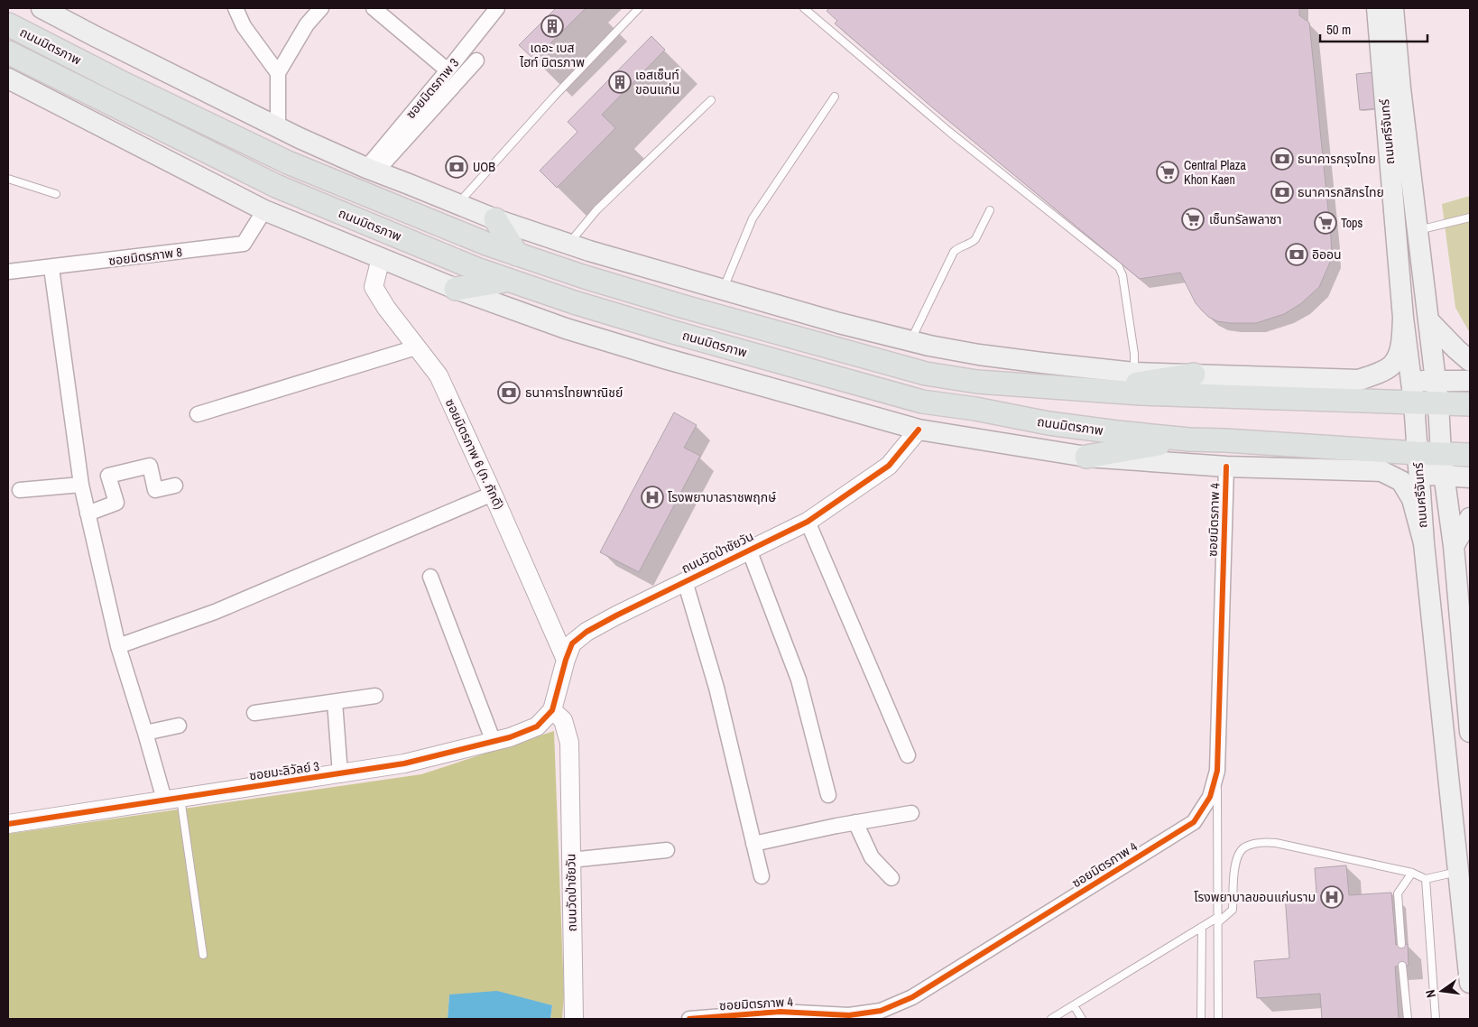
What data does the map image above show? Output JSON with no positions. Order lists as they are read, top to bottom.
{
  "streets": {
    "main road": ["ถนนมิตรภาพ", "ถนนศรีจันทร์"],
    "street": [
      "ซอยมิตรภาพ 3",
      "ซอยมิตรภาพ 8",
      "ซอยมิตรภาพ 6 (ภ. ภักดี)",
      "ซอยมิตรภาพ 4",
      "ถนนวัดป่าชัยวัน",
      "ซอยมะลิวัลย์ 3"
    ]
  },
  "crossings": [
    ["ถนนมิตรภาพ", "ถนนศรีจันทร์"],
    ["ซอยมิตรภาพ 6 (ภ. ภักดี)", "ถนนวัดป่าชัยวัน"],
    ["ถนนวัดป่าชัยวัน", "ซอยมะลิวัลย์ 3"]
  ],
  "places": {
    "building": ["เดอะ เบส ไฮท์ มิตรภาพ", "เอสเซ็นท์ ขอนแก่น"],
    "bank": [
      "ธนาคารกรุงไทย",
      "UOB",
      "ธนาคารกสิกรไทย",
      "อิออน",
      "ธนาคารไทยพาณิชย์"
    ],
    "supermarket": ["Central Plaza Khon Kaen", "เซ็นทรัลพลาซา", "Tops"],
    "hospital": ["โรงพยาบาลราชพฤกษ์", "โรงพยาบาลขอนแก่นราม"]
  },
  "scale_bar": "50 m",
  "north": "left"
}
